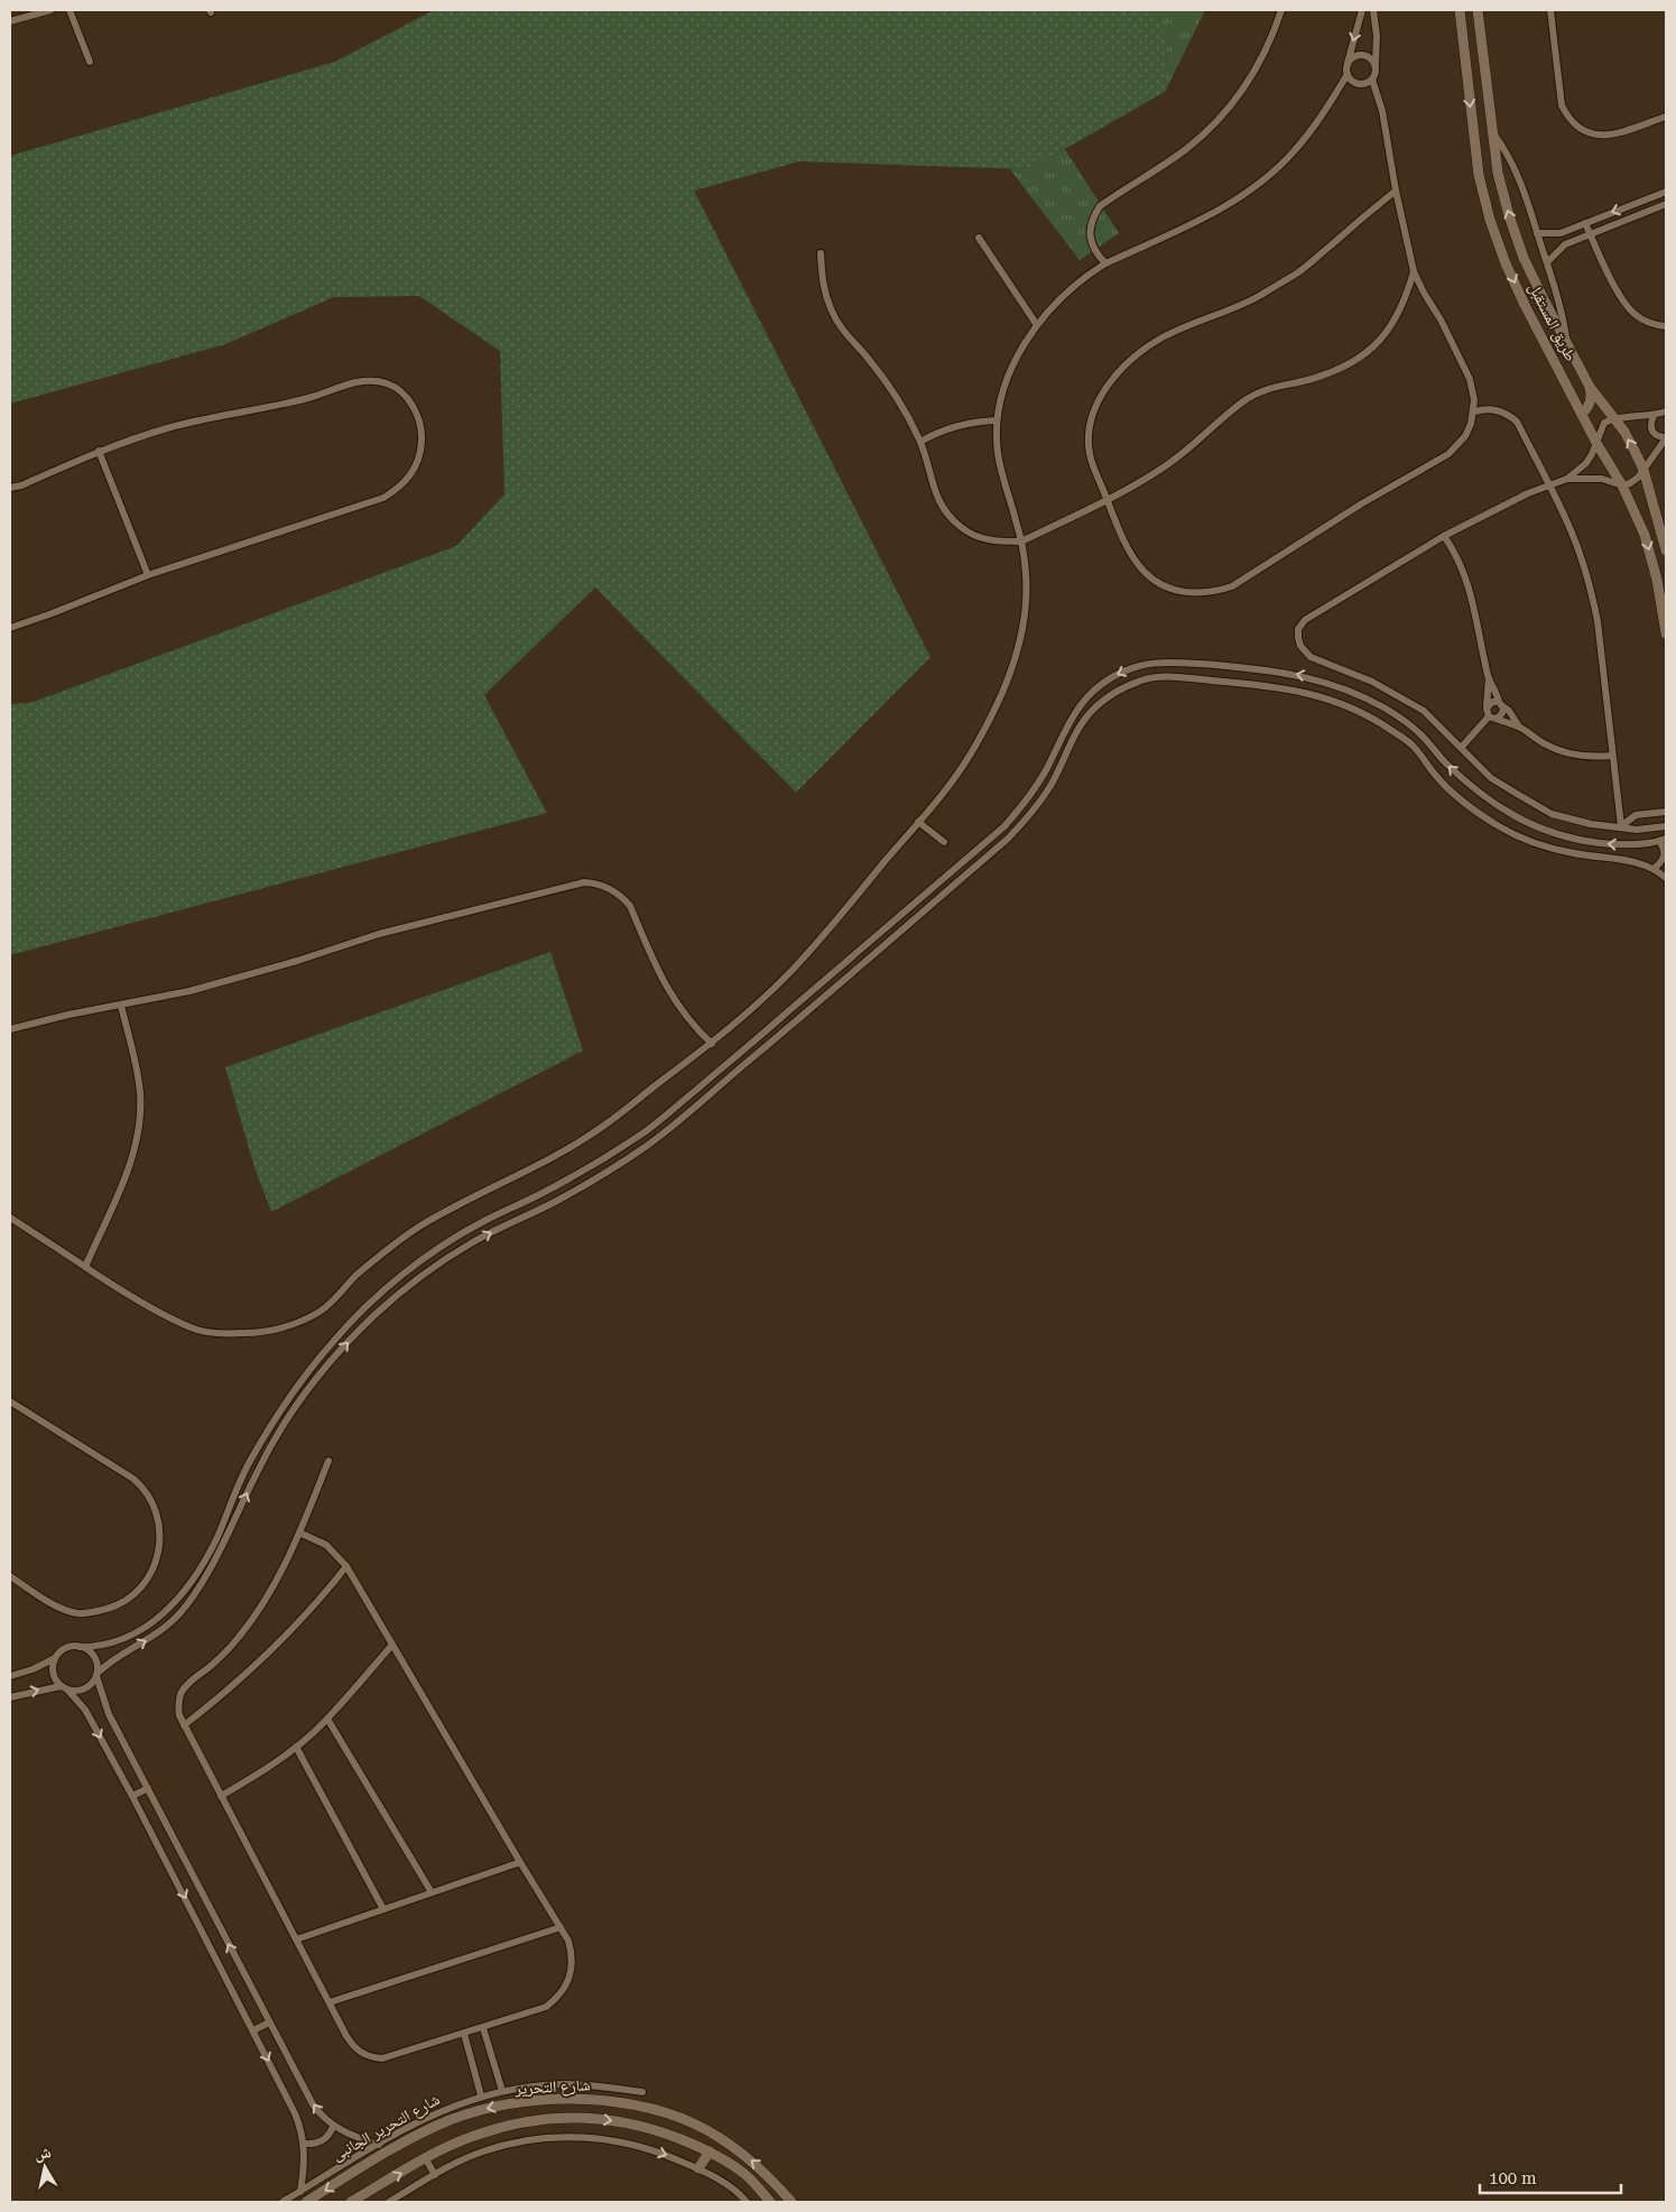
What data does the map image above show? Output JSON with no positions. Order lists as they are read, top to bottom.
{
  "streets": {
    "main road": ["طريق المستقبل", "شارع التحرير"],
    "street": ["شارع التحرير الجانبى"]
  },
  "scale_bar": "100 m",
  "north": "top"
}
